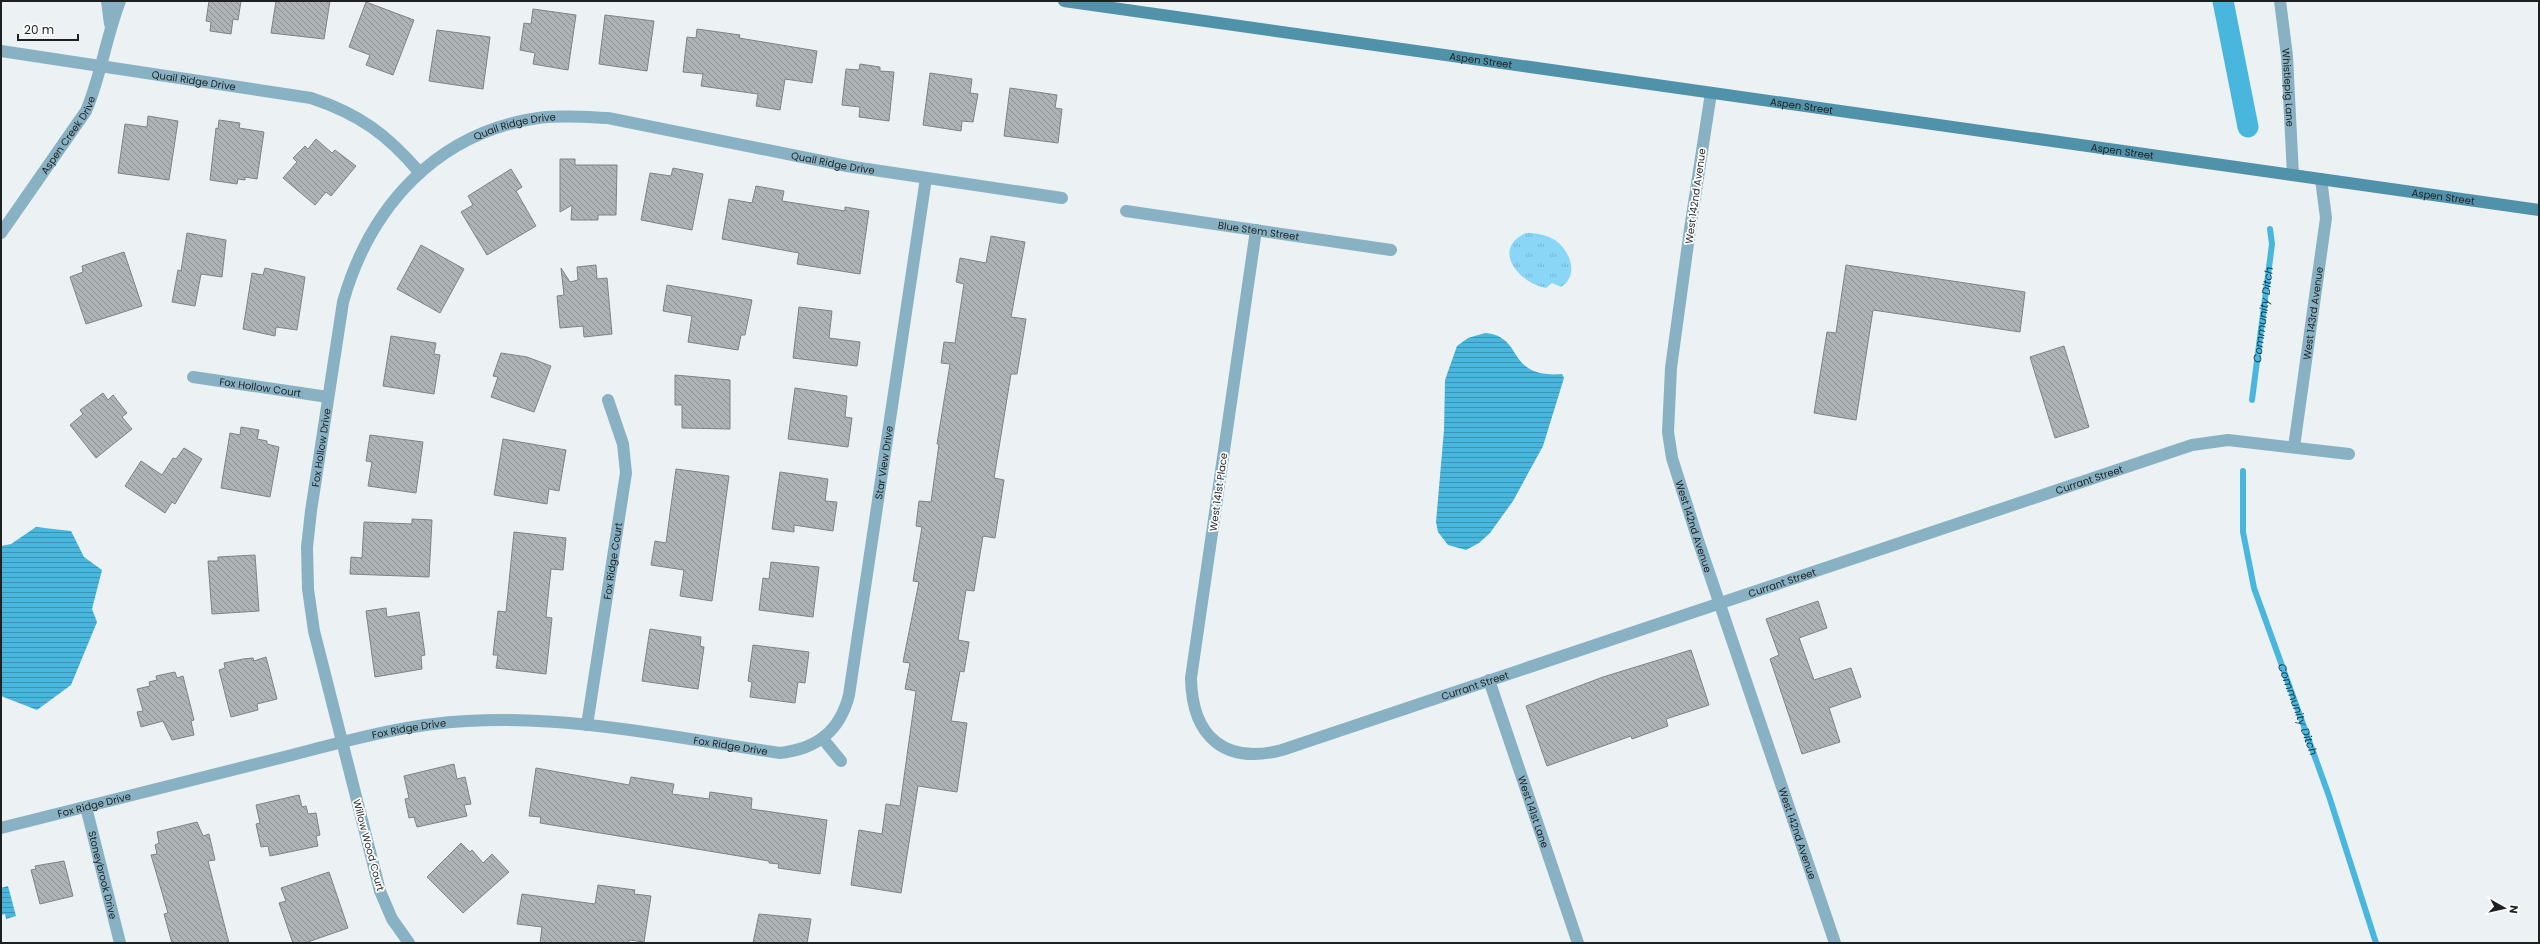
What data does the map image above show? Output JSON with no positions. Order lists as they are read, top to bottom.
{
  "streets": {
    "street": [
      "Aspen Street",
      "Quail Ridge Drive",
      "Whistlepig Lane",
      "Aspen Creek Drive",
      "West 142nd Avenue",
      "Blue Stem Street",
      "West 143rd Avenue",
      "Fox Hollow Court",
      "Fox Hollow Drive",
      "Star View Drive",
      "Currant Street",
      "West 141st Place",
      "Fox Ridge Court",
      "Fox Ridge Drive",
      "West 141st Lane",
      "Willow Wood Court",
      "Stoneybrook Drive"
    ]
  },
  "crossings": [
    ["Aspen Street", "Whistlepig Lane"],
    ["Aspen Street", "West 142nd Avenue"],
    ["Aspen Street", "West 143rd Avenue"],
    ["Quail Ridge Drive", "Aspen Creek Drive"],
    ["Quail Ridge Drive", "Fox Hollow Drive"],
    ["Quail Ridge Drive", "Star View Drive"],
    ["West 142nd Avenue", "Currant Street"],
    ["Blue Stem Street", "West 141st Place"],
    ["West 143rd Avenue", "Currant Street"],
    ["Fox Hollow Court", "Fox Hollow Drive"],
    ["Fox Hollow Drive", "Fox Ridge Drive"],
    ["Fox Hollow Drive", "Willow Wood Court"],
    ["Star View Drive", "Fox Ridge Drive"],
    ["Currant Street", "West 141st Place"],
    ["Currant Street", "West 141st Lane"],
    ["Fox Ridge Court", "Fox Ridge Drive"],
    ["Fox Ridge Drive", "Willow Wood Court"],
    ["Fox Ridge Drive", "Stoneybrook Drive"]
  ],
  "water": ["Community Ditch"],
  "scale_bar": "20 m",
  "north": "right"
}
